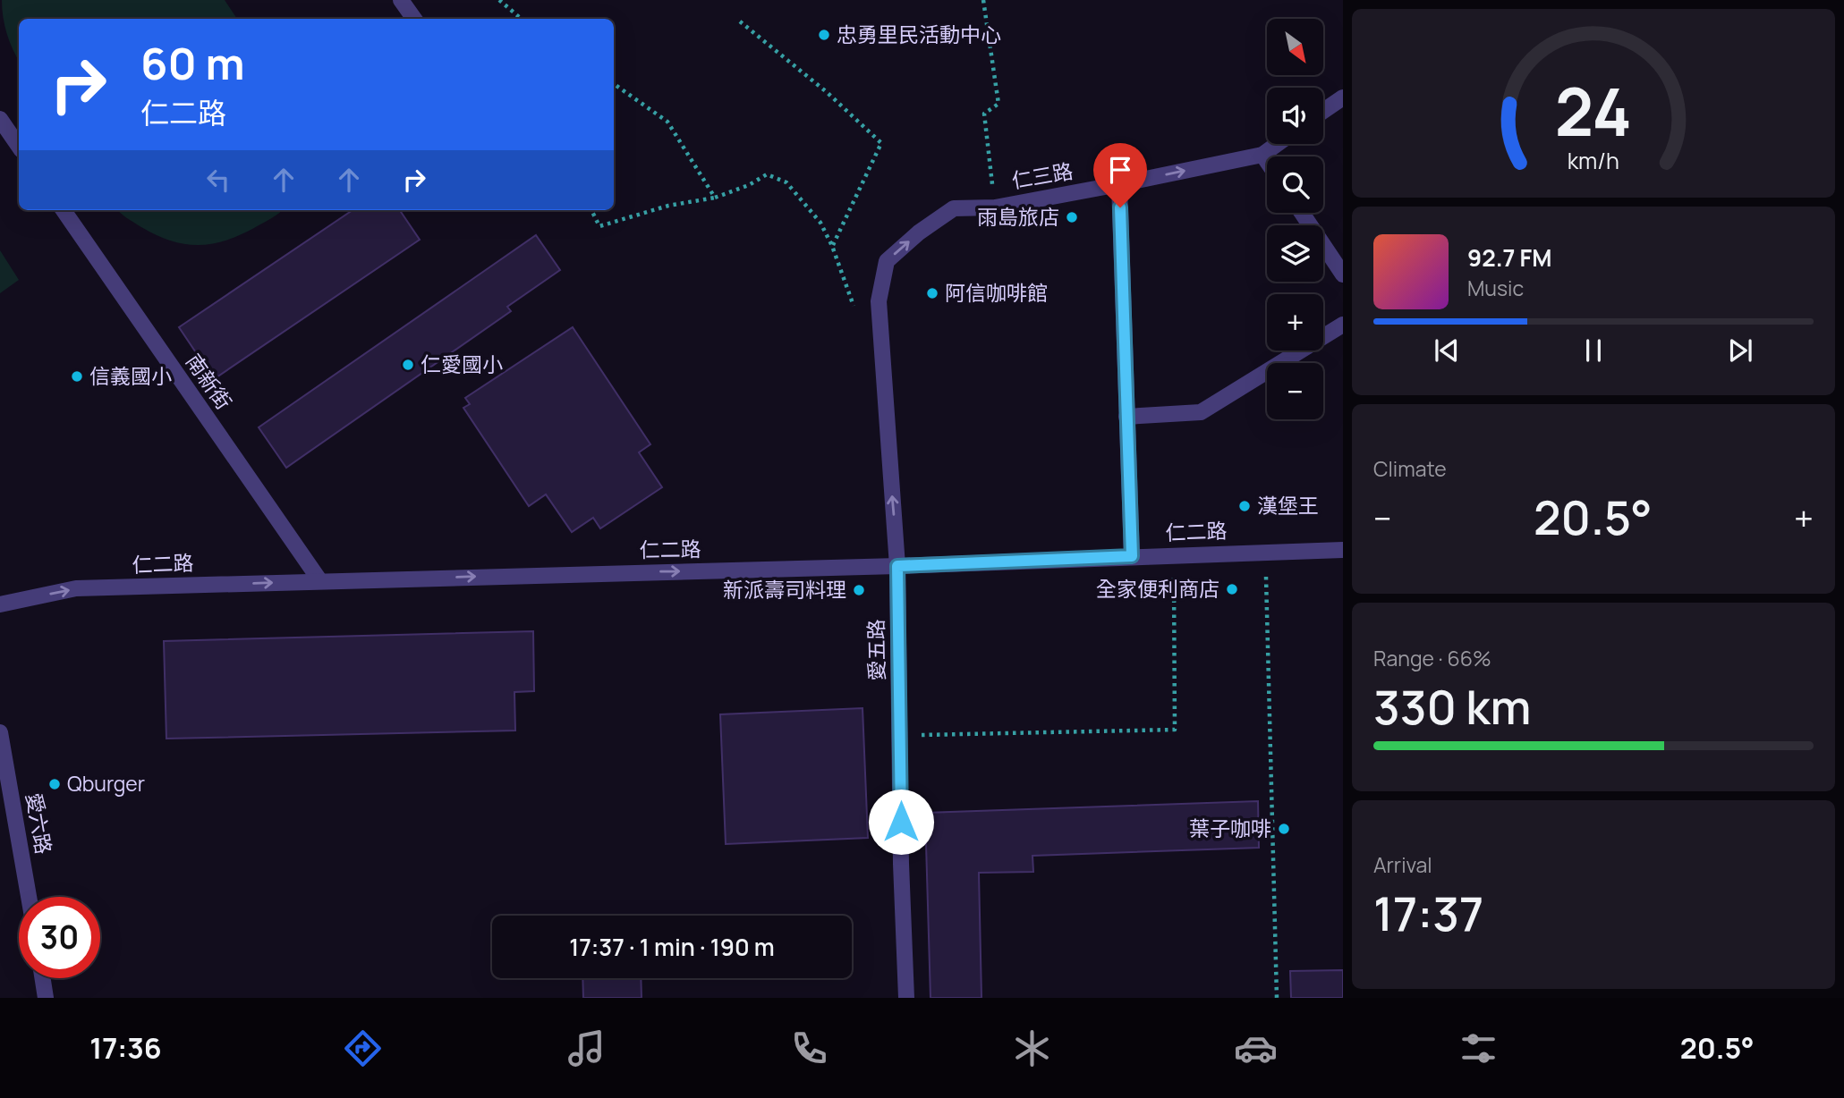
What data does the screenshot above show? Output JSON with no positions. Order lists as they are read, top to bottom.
{
  "streets": {
    "street": [
      "仁三路",
      "南新街",
      "仁二路",
      "愛五路",
      "愛六路"
    ]
  },
  "crossings": [
    ["仁三路", "愛五路"],
    ["南新街", "仁二路"],
    ["仁二路", "愛五路"]
  ],
  "one_way": ["仁三路", "仁二路", "愛五路"],
  "places": [
    "忠勇里民活動中心",
    "雨島旅店",
    "阿信咖啡館",
    "仁愛國小",
    "信義國小",
    "漢堡王",
    "全家便利商店",
    "新派壽司料理",
    "Qburger",
    "葉子咖啡"
  ],
  "north": "bottom right",
  "page": {
    "map_buttons": ["+", "−"],
    "turn": ["60 m", "仁二路"],
    "song": ["92.7 FM", "Music"],
    "tile": [
      "Climate",
      ["Range · 66%", "330 km"],
      ["Arrival", "17:37"]
    ],
    "heat": ["−", "20.5°", "+"],
    "limit": "30",
    "trip": "17:37 · 1 min · 190 m",
    "tabs": ["17:36", "20.5°"],
    "gauge": ["24", "km/h"]
  }
}
